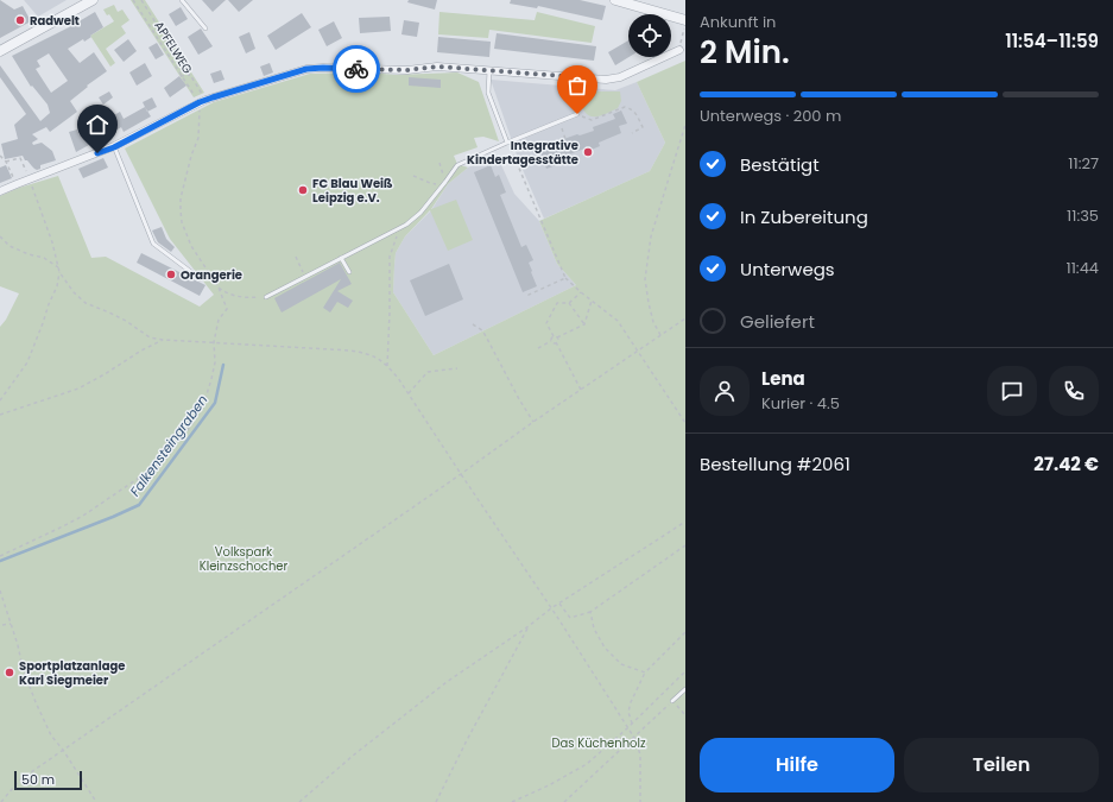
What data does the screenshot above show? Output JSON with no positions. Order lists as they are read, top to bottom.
{
  "streets": {
    "path": ["APFELWEG"]
  },
  "water": ["Falkensteingraben"],
  "parks": ["Volkspark Kleinzschocher", "Das Küchenholz"],
  "places": [
    "Radwelt",
    "Integrative Kindertagesstätte",
    "FC Blau Weiß Leipzig e.V.",
    "Orangerie",
    "Sportplatzanlage Karl Siegmeier"
  ],
  "scale_bar": "50 m",
  "page": {
    "heading": ["2 Min.", "Ankunft in", "11:54–11:59"],
    "panel": [
      "Lena",
      "Kurier · 4.5",
      "Bestellung #2061",
      "27.42 €"
    ],
    "bar": "Unterwegs · 200 m",
    "list": [
      ["Bestätigt", "11:27"],
      ["In Zubereitung", "11:35"],
      ["Unterwegs", "11:44"],
      "Geliefert"
    ],
    "buttons": ["Hilfe", "Teilen"],
    "scale": "50 m"
  }
}
